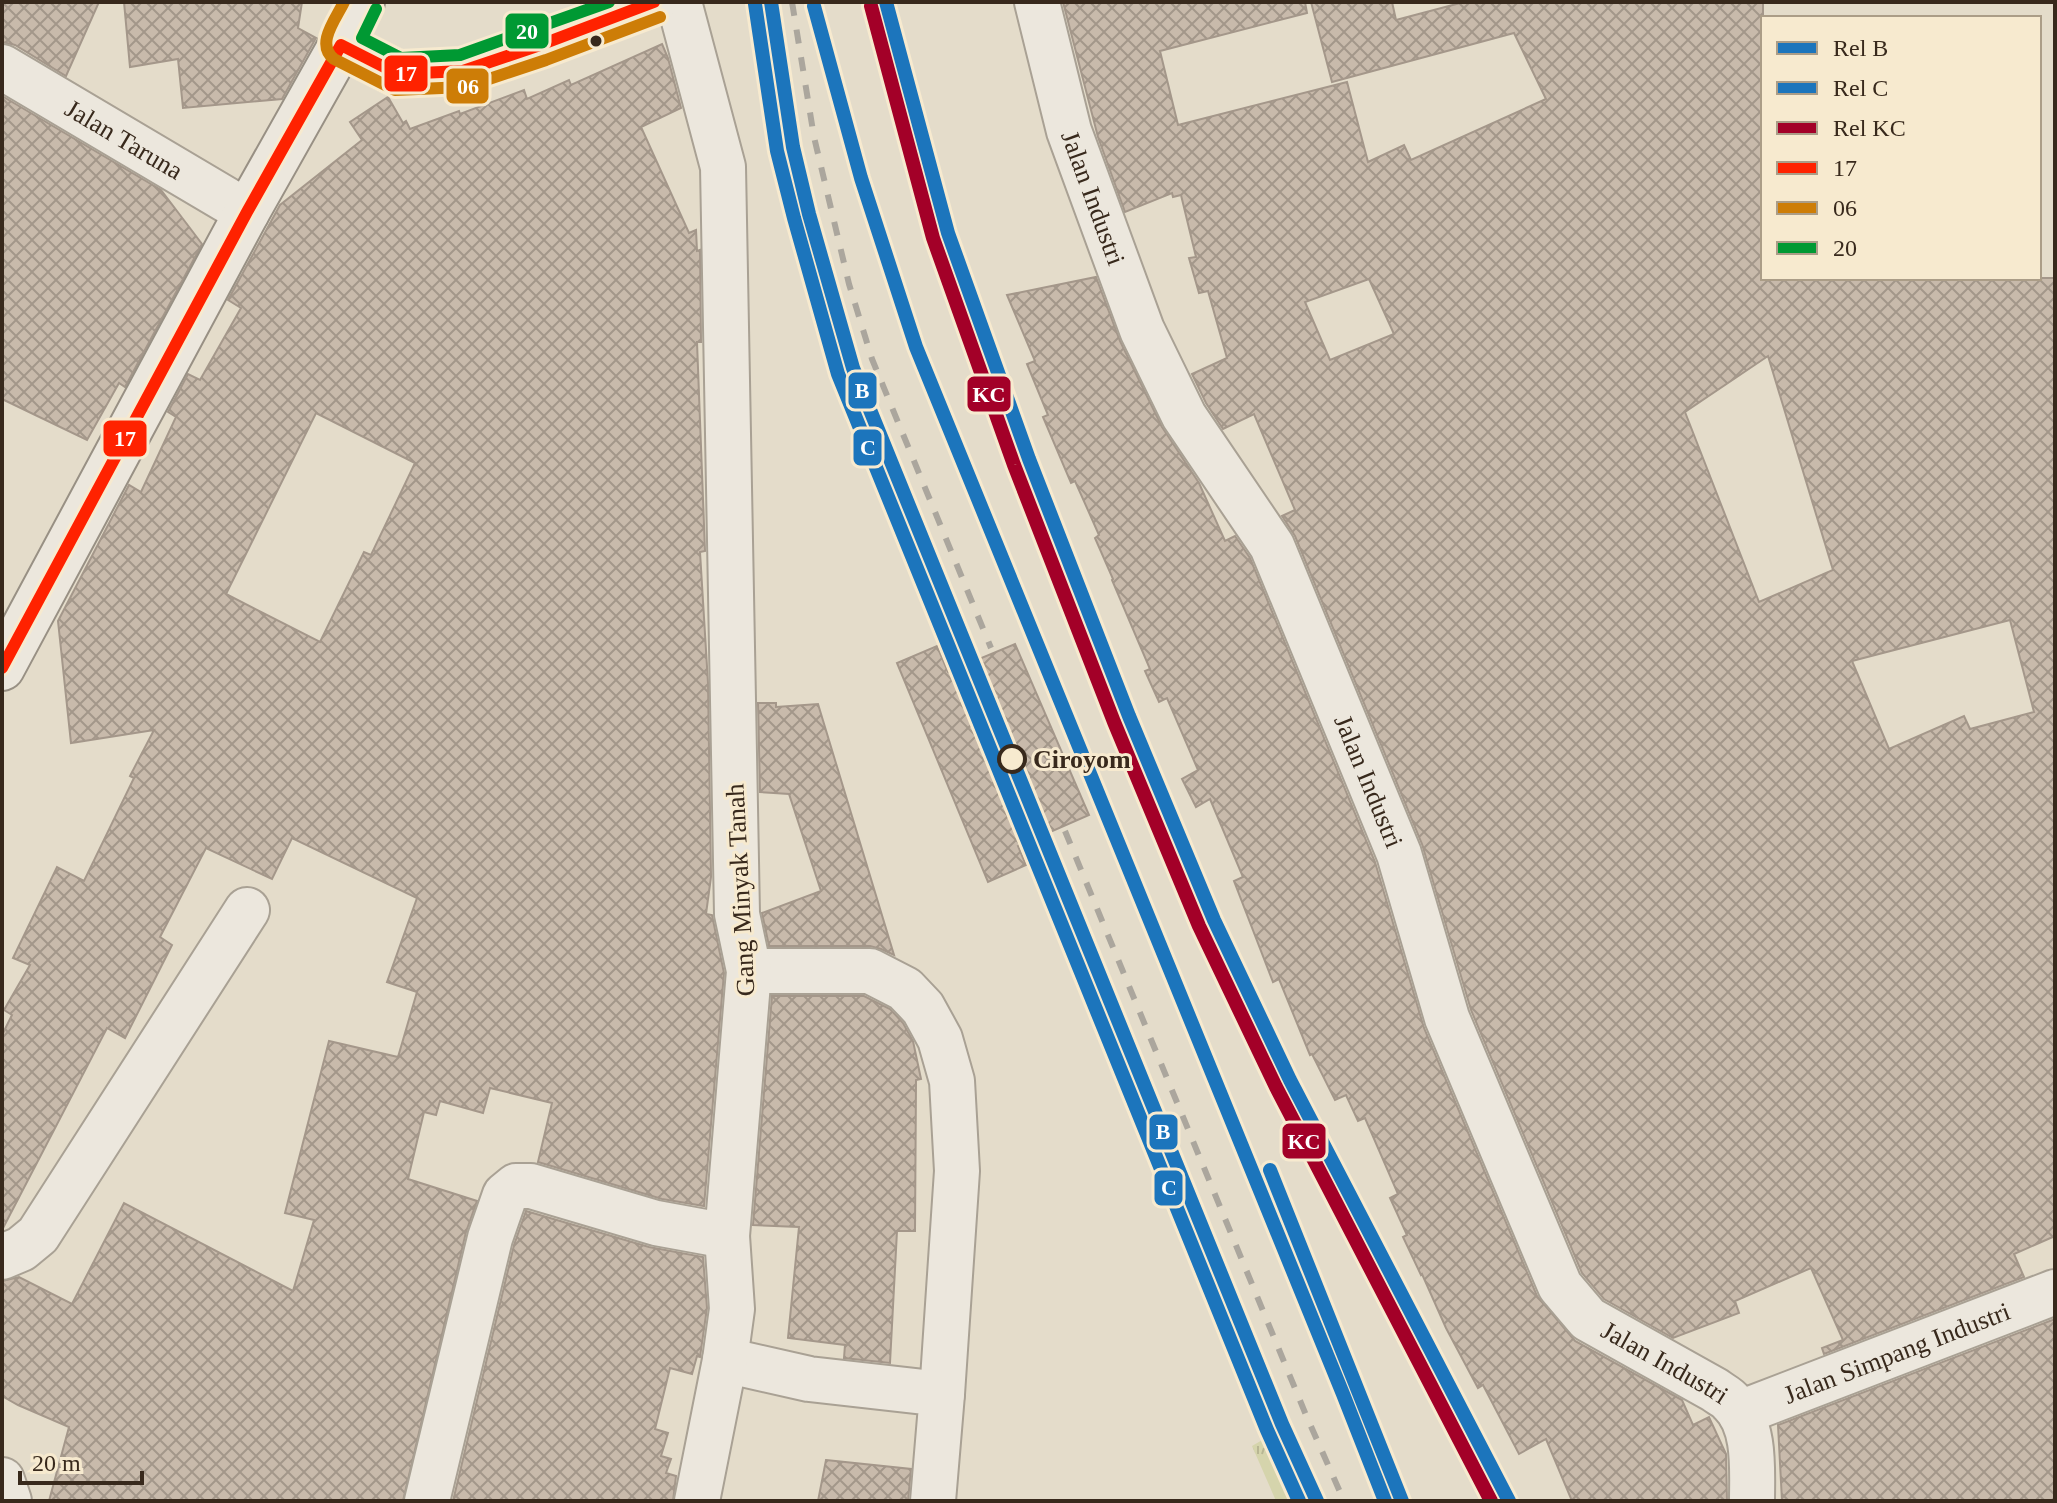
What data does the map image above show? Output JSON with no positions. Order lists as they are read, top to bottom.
{
  "streets": {
    "street": [
      "Jalan Taruna",
      "Jalan Industri",
      "Gang Minyak Tanah",
      "Jalan Simpang Industri"
    ]
  },
  "crossings": [
    ["Jalan Industri", "Jalan Simpang Industri"]
  ],
  "places": ["Ciroyom"],
  "lines": [
    "rail line B",
    "transit line 17",
    "transit line 06",
    "transit line 20",
    "rail line C",
    "rail line KC"
  ],
  "legend": [
    "Rel B",
    "Rel C",
    "Rel KC",
    "17",
    "06",
    "20"
  ],
  "scale_bar": "20 m"
}
